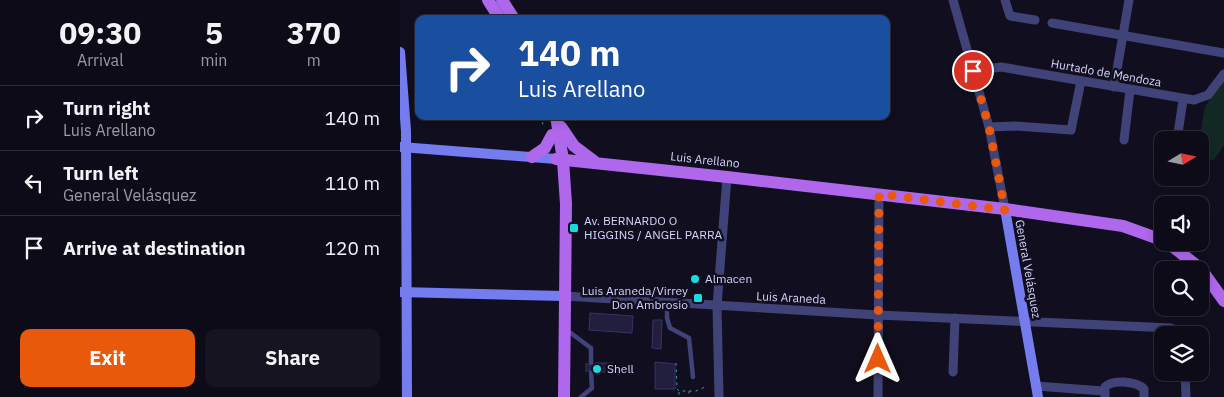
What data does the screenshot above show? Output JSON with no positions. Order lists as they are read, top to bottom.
{
  "streets": {
    "main road": ["Luis Arellano"],
    "street": ["Hurtado de Mendoza", "General Velásquez", "Luis Araneda"]
  },
  "crossings": [
    ["Hurtado de Mendoza", "General Velásquez"],
    ["Luis Arellano", "General Velásquez"],
    ["General Velásquez", "Luis Araneda"]
  ],
  "places": {
    "transit": ["Av. BERNARDO O HIGGINS / ANGEL PARRA", "Luis Araneda/Virrey Don Ambrosio"],
    "other": ["Almacen", "Shell"]
  },
  "north": "right",
  "page": {
    "eta": [
      "09:30",
      "Arrival",
      "5",
      "min",
      "370",
      "m"
    ],
    "turn": ["140 m", "Luis Arellano"],
    "list": [
      {
        "name": "Turn right",
        "note": "Luis Arellano",
        "value": "140 m"
      },
      {
        "name": "Turn left",
        "note": "General Velásquez",
        "value": "110 m"
      },
      {
        "name": "Arrive at destination",
        "value": "120 m"
      }
    ],
    "buttons": ["Exit", "Share"]
  }
}
